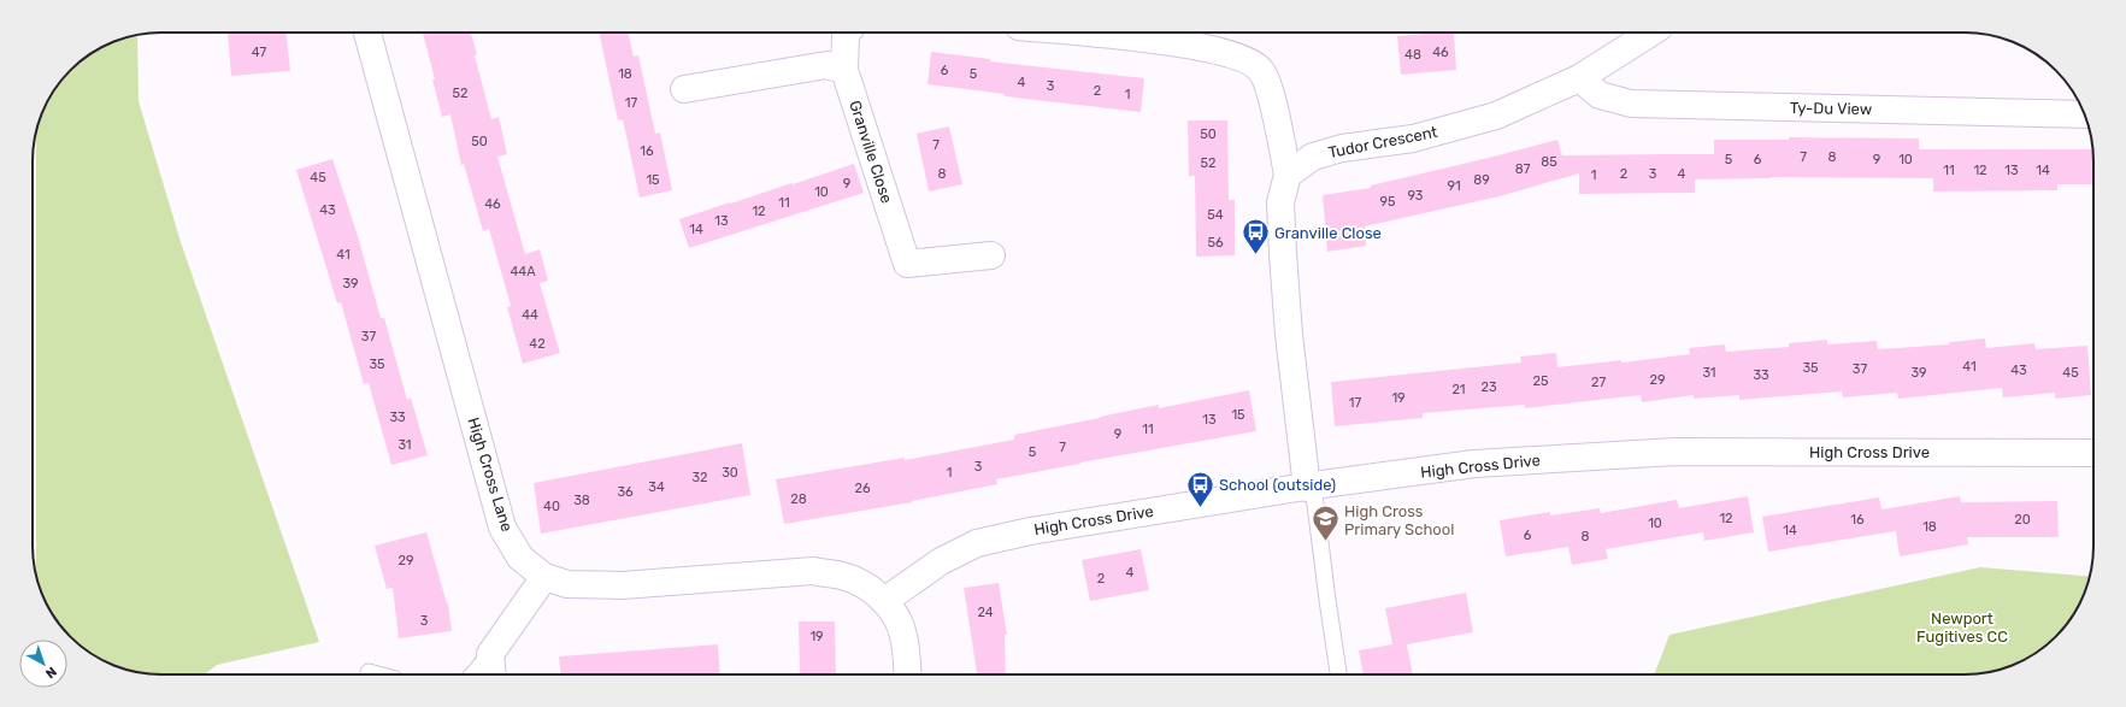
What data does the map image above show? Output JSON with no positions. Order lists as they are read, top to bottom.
{
  "streets": {
    "street": [
      "Ty-Du View",
      "Tudor Crescent",
      "Granville Close",
      "High Cross Drive",
      "High Cross Lane"
    ]
  },
  "crossings": [
    ["Ty-Du View", "Tudor Crescent"],
    ["High Cross Drive", "High Cross Lane"]
  ],
  "parks": ["Newport Fugitives CC"],
  "places": {
    "bus stop": ["Granville Close", "School (outside)"],
    "school or university": ["High Cross Primary School"]
  },
  "house_numbers": [
    "47",
    "46",
    "48",
    "6",
    "18",
    "5",
    "4",
    "3",
    "2",
    "52",
    "1",
    "17",
    "50",
    "50",
    "7",
    "16",
    "7",
    "8",
    "5",
    "6",
    "9",
    "10",
    "85",
    "52",
    "87",
    "11",
    "12",
    "13",
    "14",
    "8",
    "2",
    "3",
    "4",
    "1",
    "45",
    "15",
    "89",
    "9",
    "91",
    "10",
    "93",
    "95",
    "11",
    "46",
    "43",
    "12",
    "54",
    "13",
    "14",
    "56",
    "41",
    "44A",
    "39",
    "44",
    "37",
    "42",
    "35",
    "41",
    "35",
    "37",
    "43",
    "31",
    "39",
    "45",
    "33",
    "29",
    "25",
    "27",
    "23",
    "21",
    "19",
    "17",
    "15",
    "33",
    "13",
    "11",
    "9",
    "31",
    "7",
    "5",
    "3",
    "30",
    "1",
    "32",
    "34",
    "26",
    "36",
    "28",
    "38",
    "40",
    "12",
    "16",
    "20",
    "10",
    "18",
    "14",
    "6",
    "8",
    "29",
    "4",
    "2",
    "24",
    "3",
    "19"
  ],
  "north": "bottom right"
}
